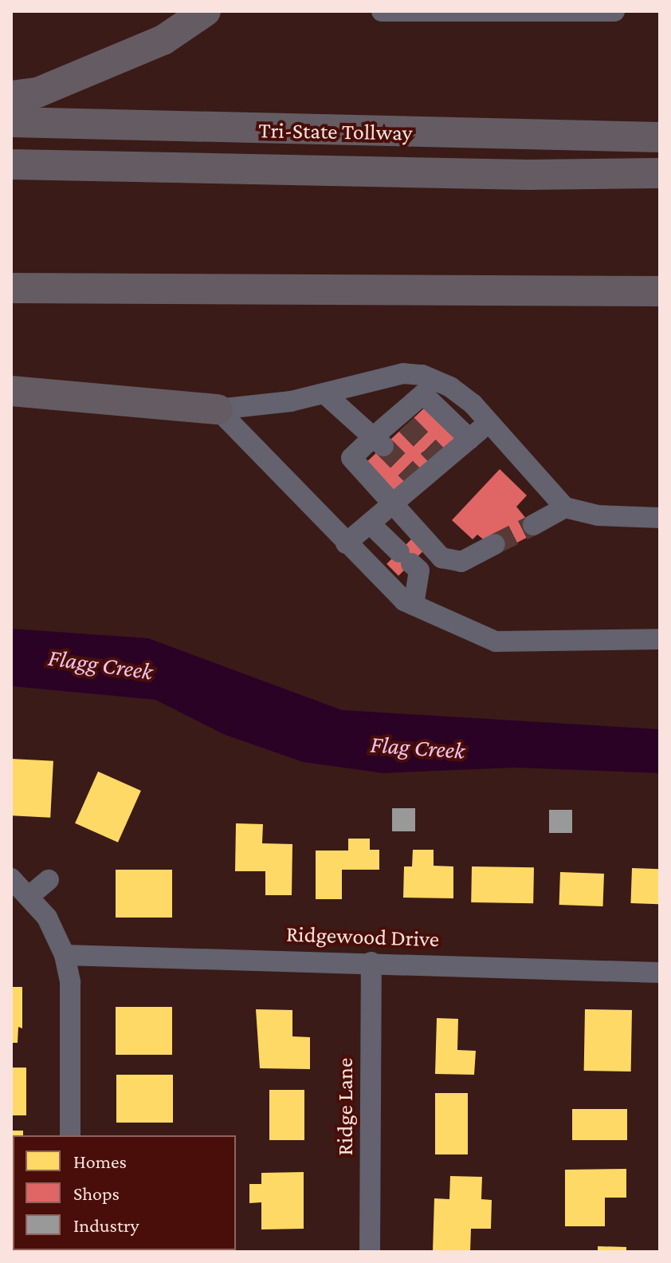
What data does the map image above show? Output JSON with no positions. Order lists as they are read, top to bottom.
{
  "streets": {
    "highway": ["Tri-State Tollway"],
    "street": ["Ridgewood Drive", "Ridge Lane"]
  },
  "crossings": [
    ["Ridgewood Drive", "Ridge Lane"]
  ],
  "water": ["Flagg Creek", "Flag Creek"],
  "legend": ["Homes", "Shops", "Industry"]
}
